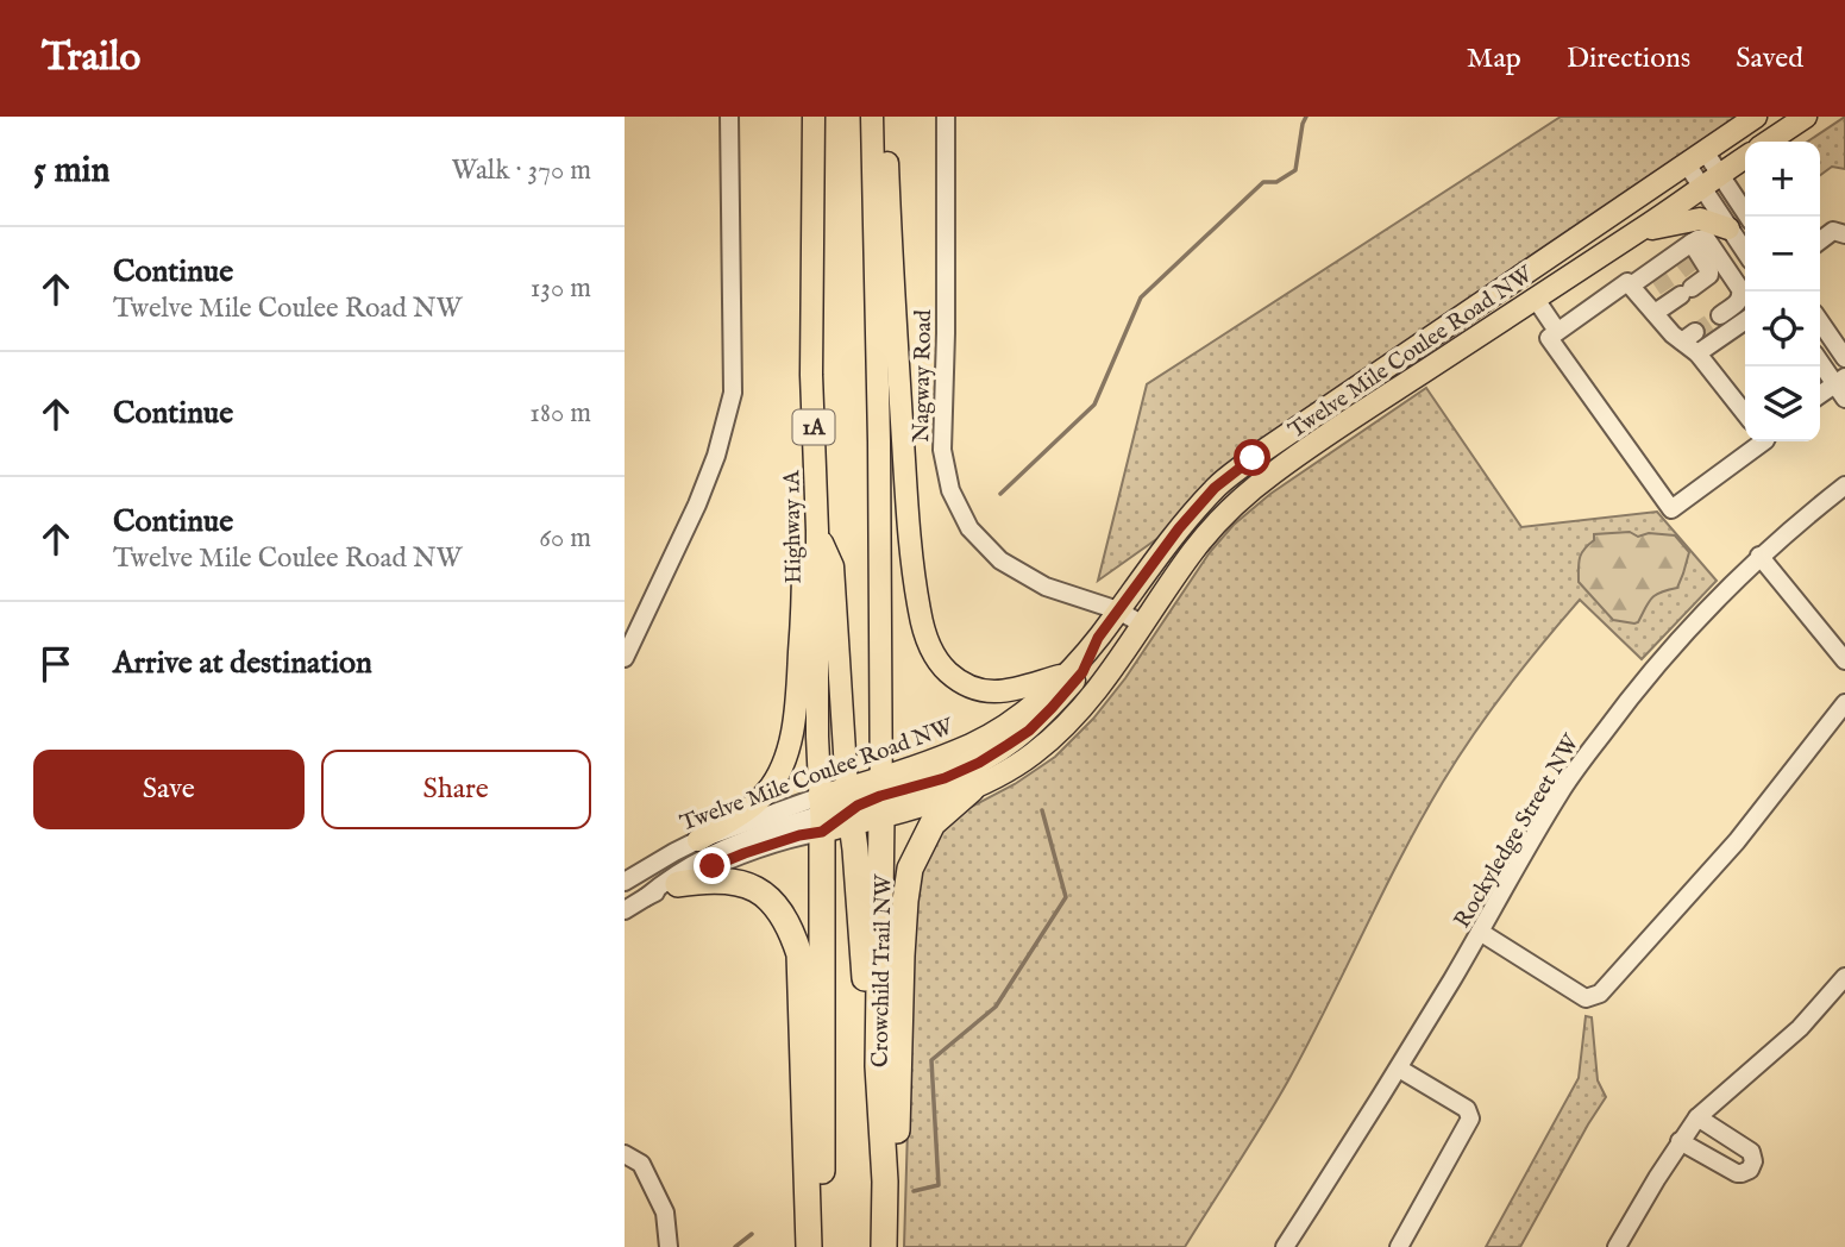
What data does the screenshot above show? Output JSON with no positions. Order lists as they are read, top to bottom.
{
  "streets": {
    "highway": ["1A", "Crowchild Trail NW"],
    "main road": ["Twelve Mile Coulee Road NW", "Highway 1A"],
    "street": ["Nagway Road", "Rockyledge Street NW"]
  },
  "crossings": [
    ["Twelve Mile Coulee Road NW", "Nagway Road"],
    ["Twelve Mile Coulee Road NW", "1A"],
    ["Twelve Mile Coulee Road NW", "Highway 1A"],
    ["Twelve Mile Coulee Road NW", "Crowchild Trail NW"],
    ["1A", "Highway 1A"]
  ],
  "page": {
    "header": "Trailo",
    "nav": ["Map", "Directions", "Saved"],
    "heading": ["5 min", "Walk · 370 m"],
    "map_buttons": ["+", "−"],
    "list": [
      ["Continue", "Twelve Mile Coulee Road NW", "130 m"],
      ["Continue", "180 m"],
      ["Continue", "Twelve Mile Coulee Road NW", "60 m"],
      "Arrive at destination"
    ],
    "buttons": ["Save", "Share"]
  }
}
